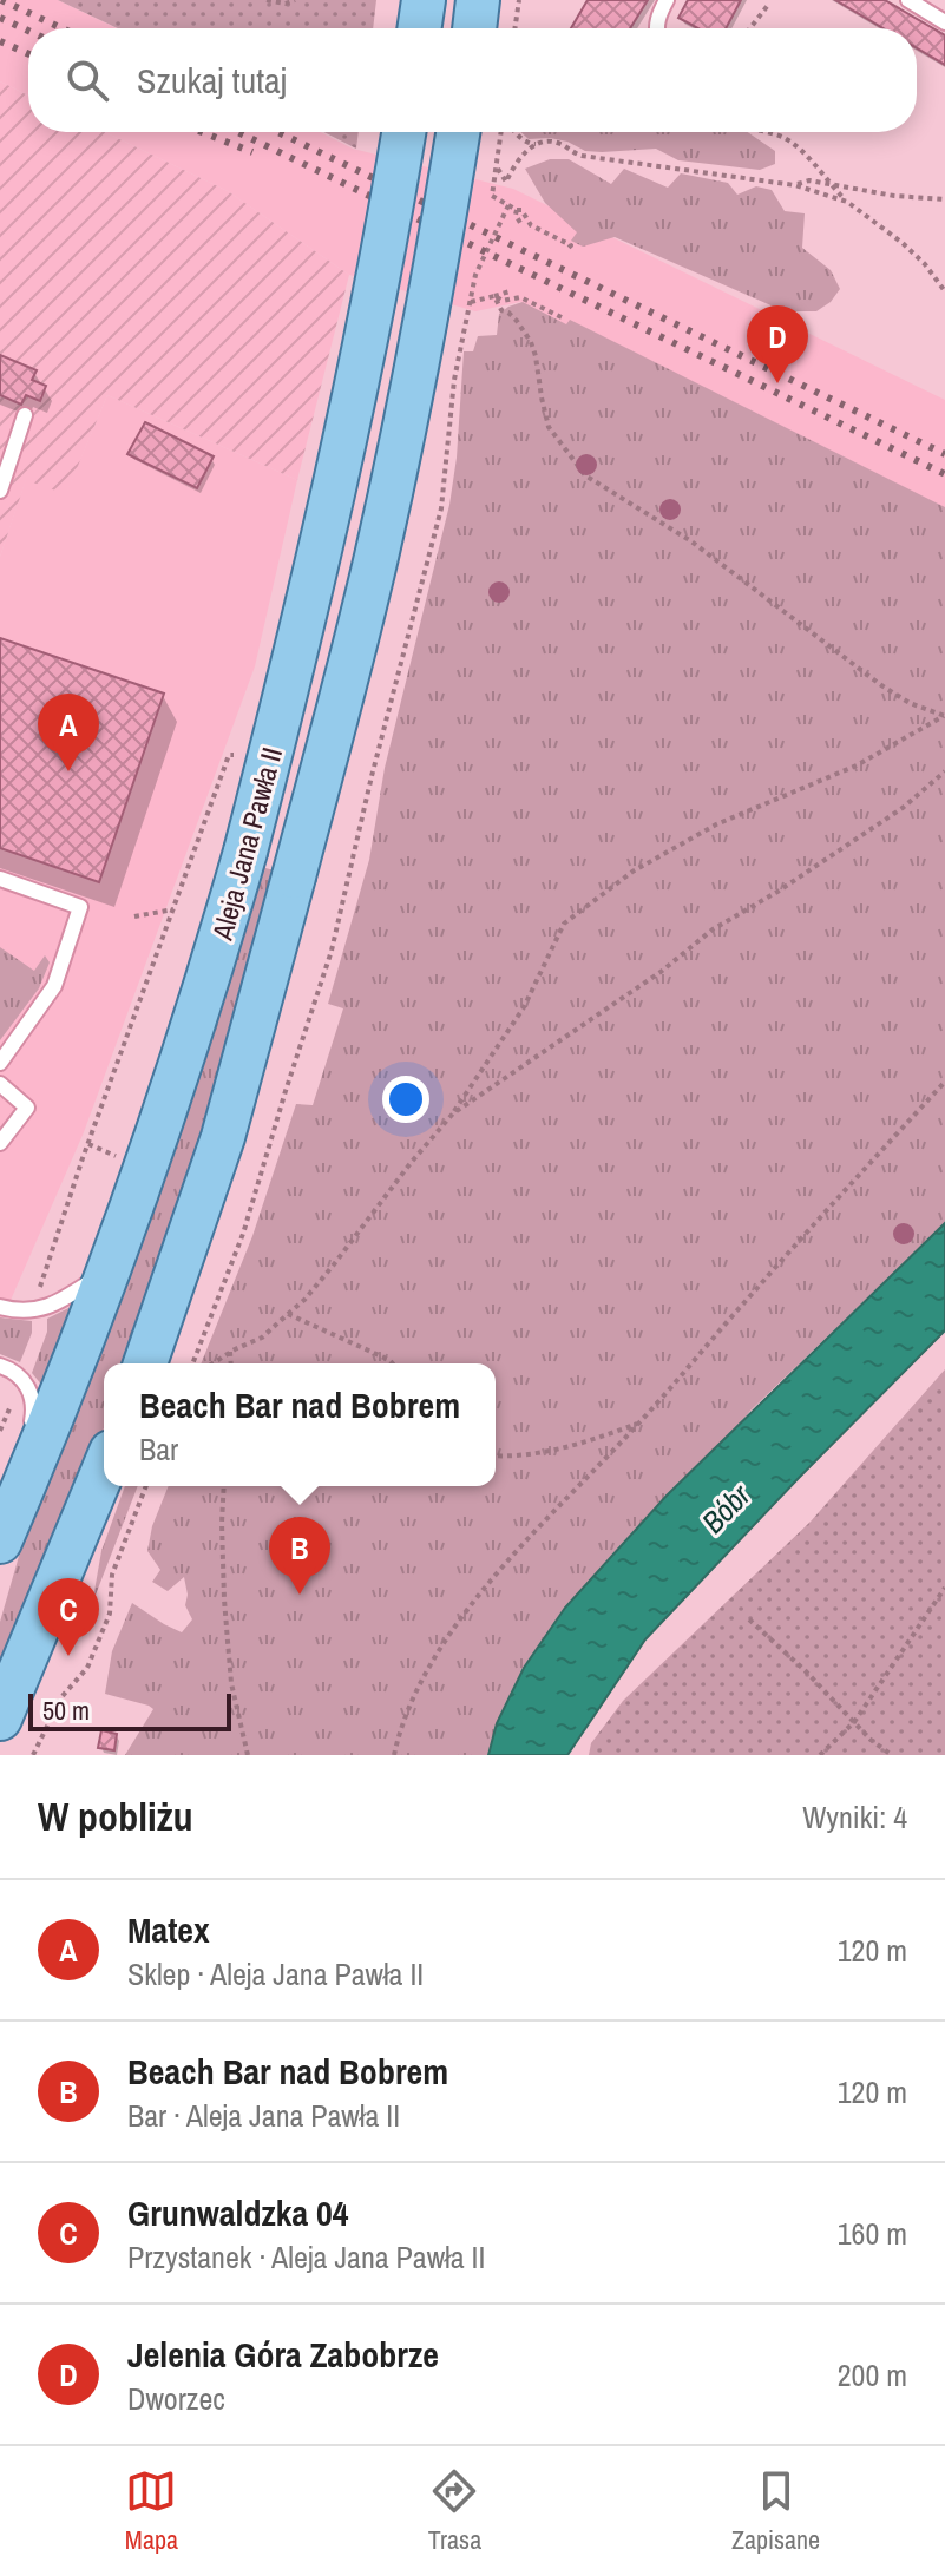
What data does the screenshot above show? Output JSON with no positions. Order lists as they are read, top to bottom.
{
  "streets": {
    "main road": ["Aleja Jana Pawła II"]
  },
  "water": ["Bóbr"],
  "scale_bar": "50 m",
  "page": {
    "search": "Szukaj tutaj",
    "pins": [
      "D",
      "A",
      "B",
      "C"
    ],
    "popup": ["Beach Bar nad Bobrem", "Bar"],
    "scale": "50 m",
    "heading": ["W pobliżu", "Wyniki: 4"],
    "list": [
      {
        "mark": "A",
        "name": "Matex",
        "note": "Sklep · Aleja Jana Pawła II",
        "value": "120 m"
      },
      {
        "mark": "B",
        "name": "Beach Bar nad Bobrem",
        "note": "Bar · Aleja Jana Pawła II",
        "value": "120 m"
      },
      {
        "mark": "C",
        "name": "Grunwaldzka 04",
        "note": "Przystanek · Aleja Jana Pawła II",
        "value": "160 m"
      },
      {
        "mark": "D",
        "name": "Jelenia Góra Zabobrze",
        "note": "Dworzec",
        "value": "200 m"
      }
    ],
    "nav": ["Mapa", "Trasa", "Zapisane"]
  }
}
